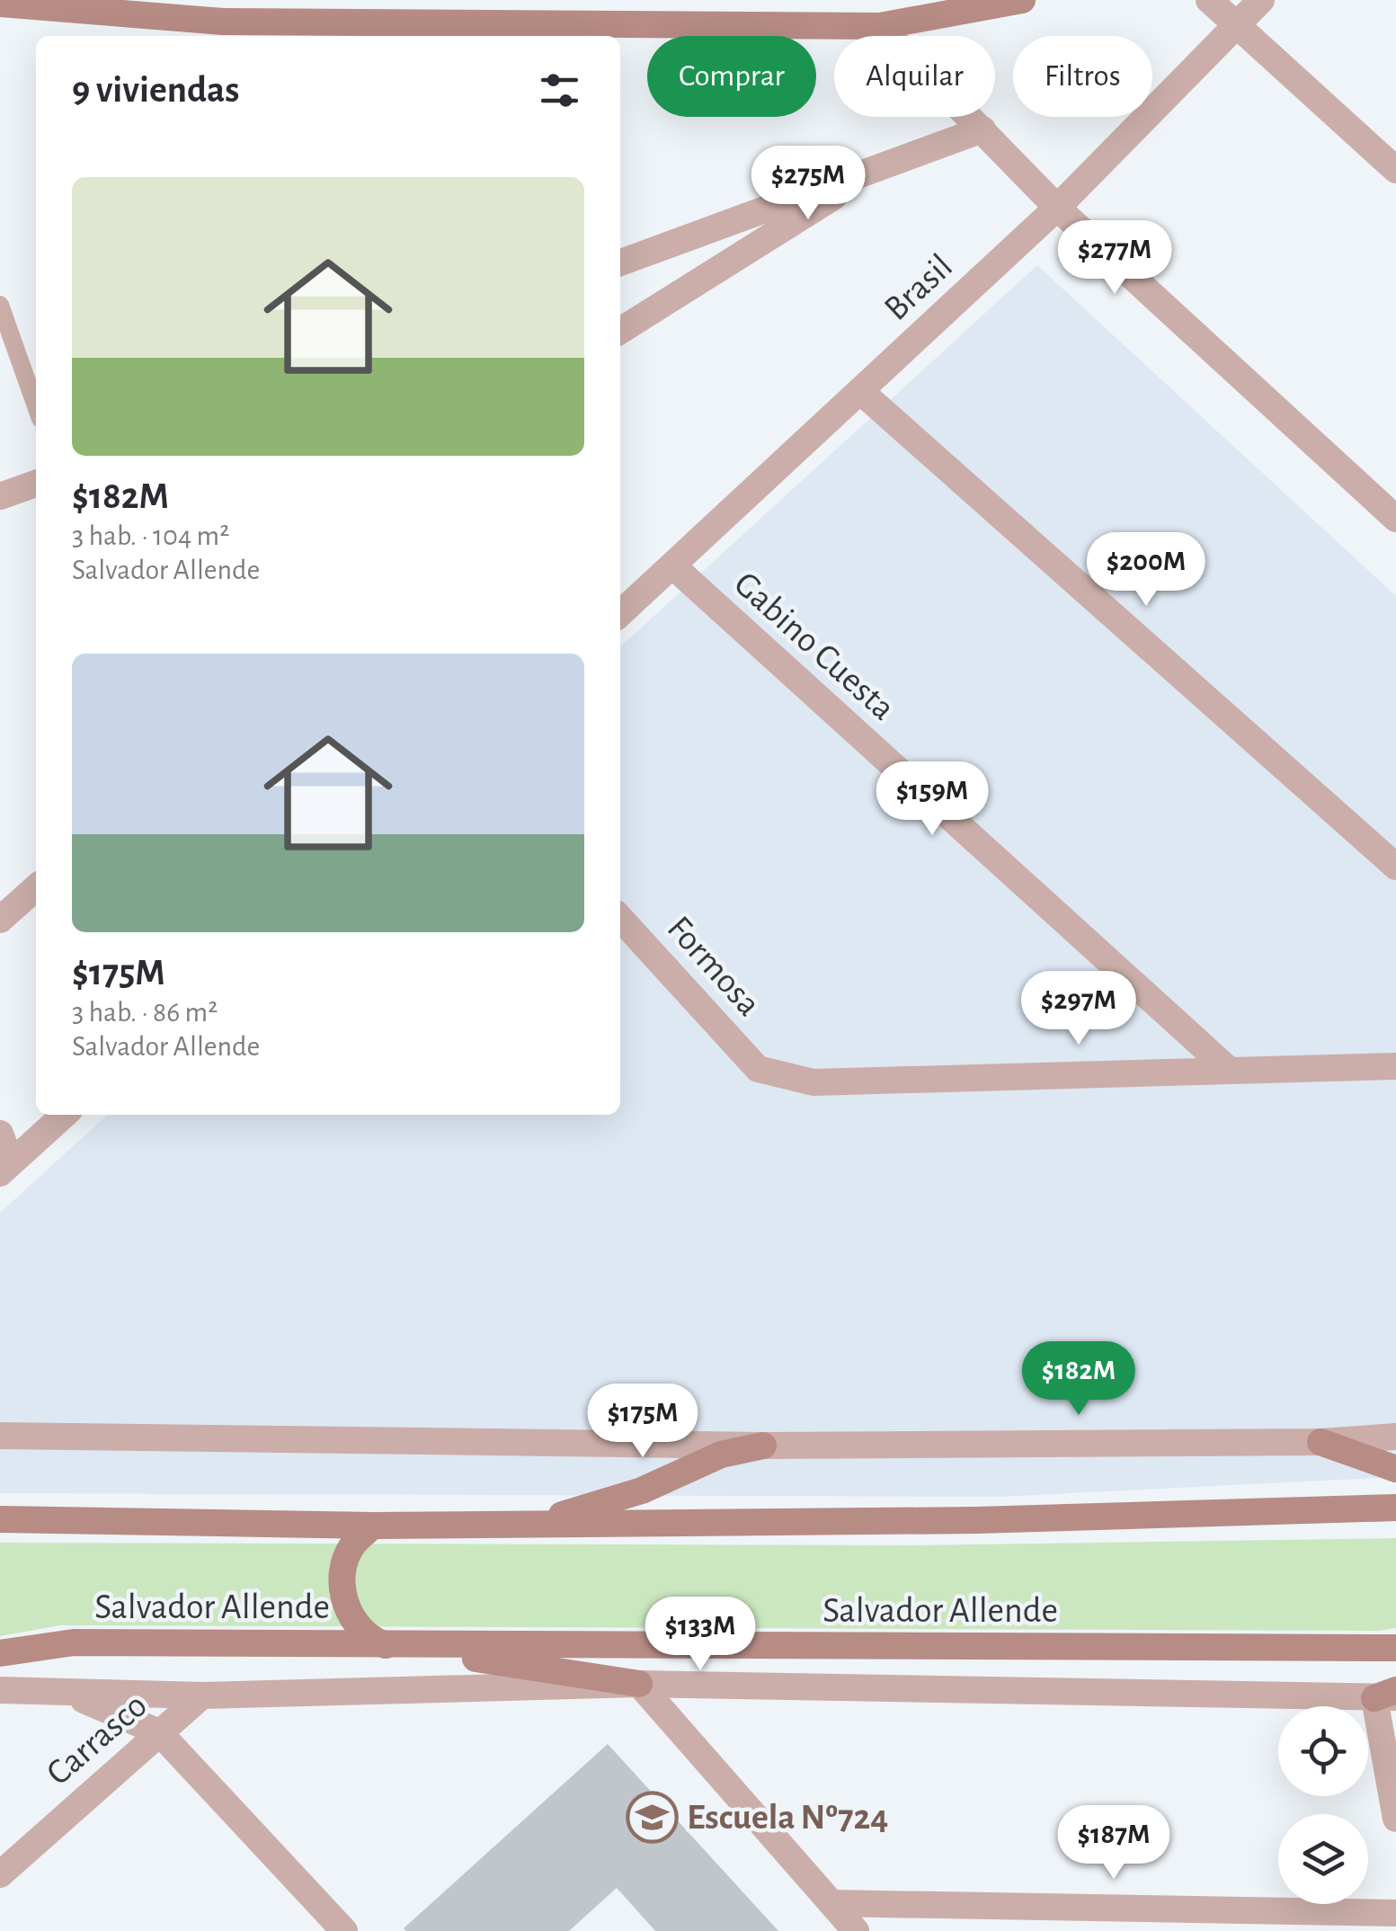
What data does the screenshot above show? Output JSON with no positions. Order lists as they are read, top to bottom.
{
  "streets": {
    "main road": ["Salvador Allende"],
    "street": [
      "Brasil",
      "Gabino Cuesta",
      "Formosa",
      "Carrasco"
    ]
  },
  "crossings": [
    ["Brasil", "Gabino Cuesta"],
    ["Gabino Cuesta", "Formosa"]
  ],
  "places": {
    "school or university": ["Escuela Nº724"]
  },
  "page": {
    "chip": ["Comprar", "Alquilar", "Filtros"],
    "heading": "9 viviendas",
    "list": [
      {
        "name": "$182M",
        "note": "3 hab. · 104 m² · Salvador Allende"
      },
      {
        "name": "$175M",
        "note": "3 hab. · 86 m² · Salvador Allende"
      }
    ],
    "price": [
      "$275M",
      "$277M",
      "$200M",
      "$159M",
      "$297M",
      "$182M",
      "$175M",
      "$133M",
      "$187M"
    ]
  }
}
